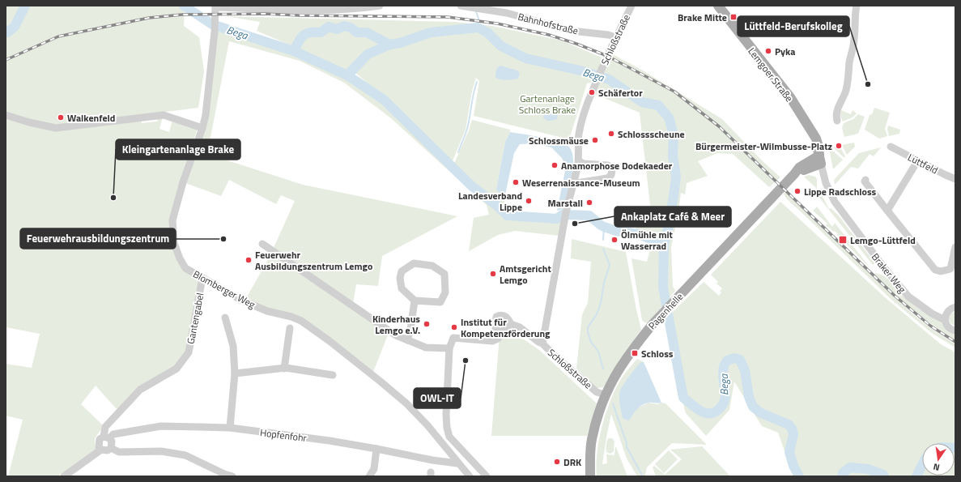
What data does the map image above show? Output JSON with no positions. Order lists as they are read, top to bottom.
{
  "streets": {
    "main road": ["Lemgoer Straße", "Pagenhelle"],
    "street": [
      "Bahnhofstraße",
      "Schloßstraße",
      "Lüttfeld",
      "Braker Weg",
      "Blomberger Weg",
      "Gantengabel",
      "Hopfenfohr"
    ]
  },
  "crossings": [
    ["Bahnhofstraße", "Schloßstraße"],
    ["Schloßstraße", "Pagenhelle"],
    ["Lemgoer Straße", "Braker Weg"],
    ["Lemgoer Straße", "Pagenhelle"],
    ["Braker Weg", "Pagenhelle"],
    ["Blomberger Weg", "Gantengabel"],
    ["Blomberger Weg", "Hopfenfohr"],
    ["Gantengabel", "Hopfenfohr"]
  ],
  "water": ["Bega"],
  "parks": ["Gartenanlage Schloss Brake"],
  "places": {
    "transit": ["Brake Mitte", "Lemgo-Lüttfeld", "Schloss"],
    "other": [
      "Pyka",
      "Lüttfeld-Berufskolleg",
      "Schäfertor",
      "Walkenfeld",
      "Schlossscheune",
      "Schlossmäuse",
      "Bürgermeister-Wilmbusse-Platz",
      "Anamorphose Dodekaeder",
      "Weserrenaissance-Museum",
      "Lippe Radschloss",
      "Kleingartenanlage Brake",
      "Landesverband Lippe",
      "Marstall",
      "Ankaplatz Café & Meer",
      "Feuerwehrausbildungszentrum",
      "Ölmühle mit Wasserrad",
      "Feuerwehr Ausbildungszentrum Lemgo",
      "Amtsgericht Lemgo",
      "Kinderhaus Lemgo e.V.",
      "Institut für Kompetenzförderung",
      "OWL-IT",
      "DRK"
    ]
  },
  "north": "bottom"
}
